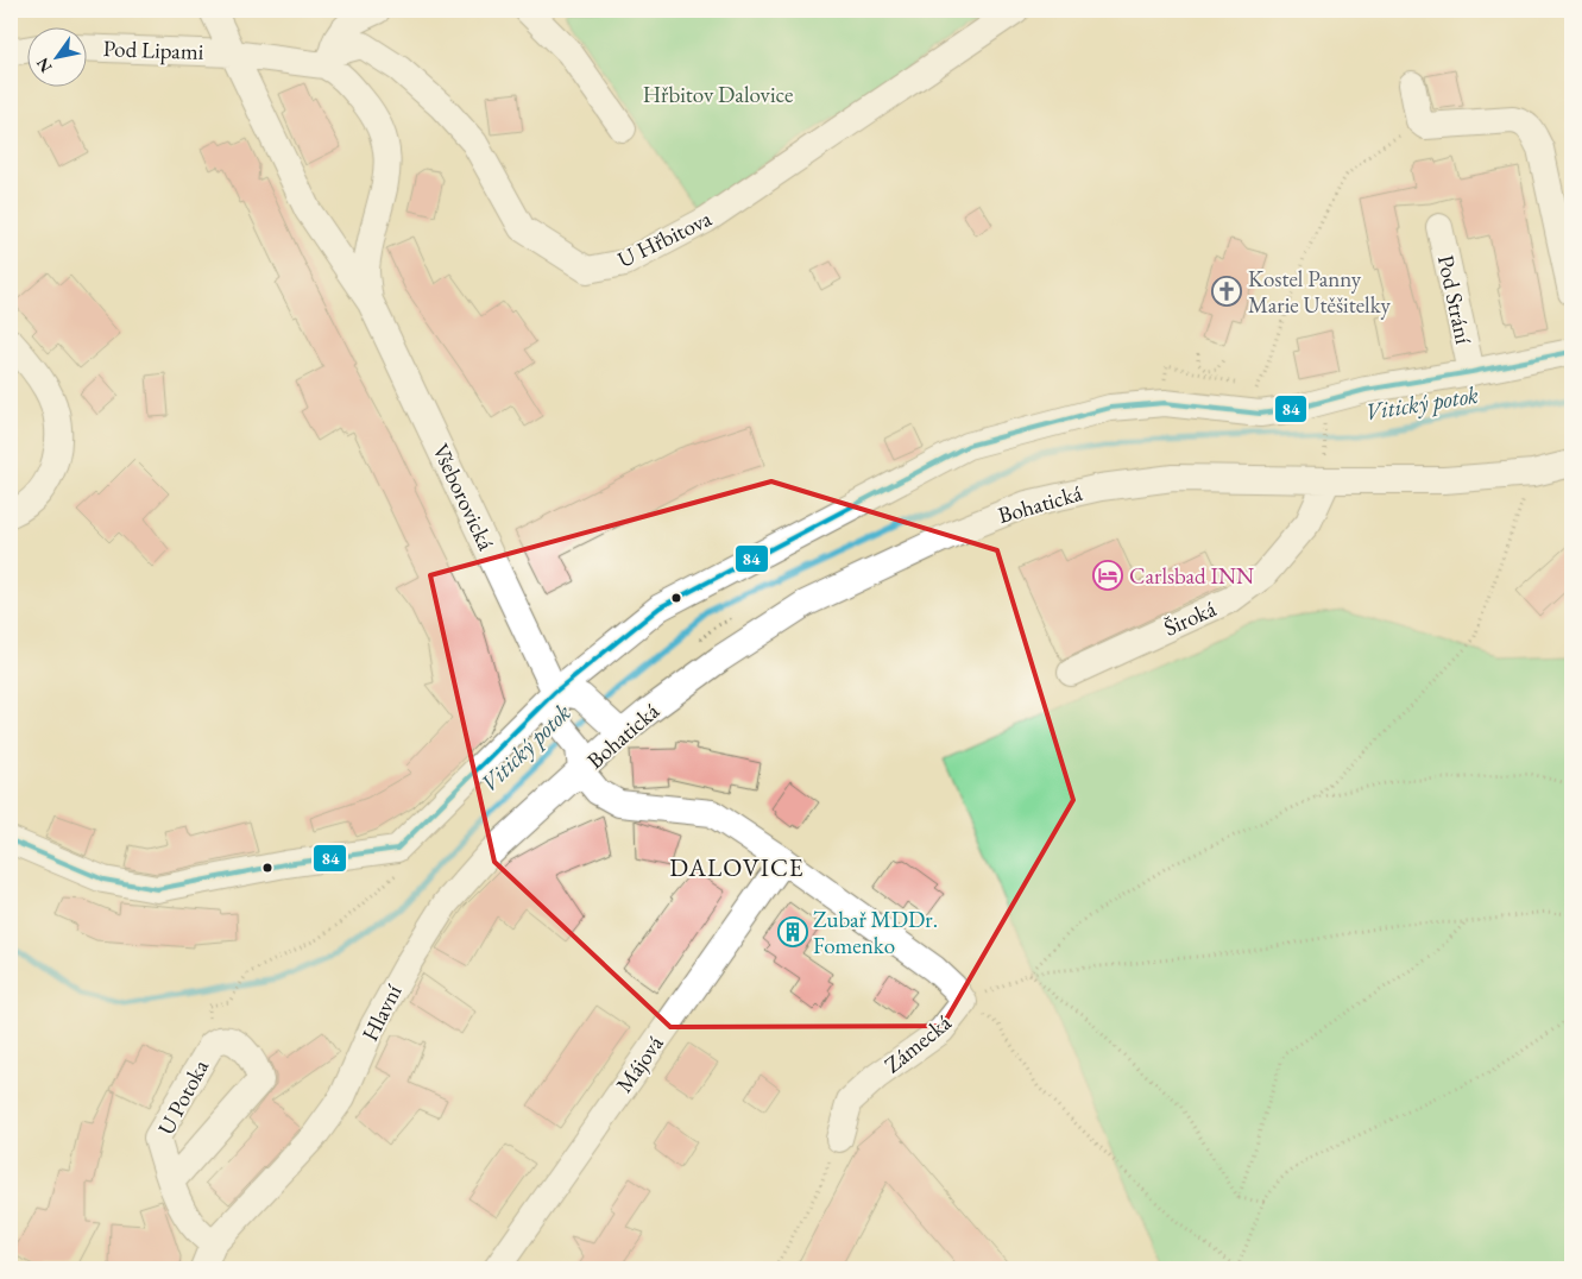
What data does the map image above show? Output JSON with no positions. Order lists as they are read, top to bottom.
{
  "streets": {
    "street": [
      "Pod Lipami",
      "U Hřbitova",
      "Pod Strání",
      "Všeborovická",
      "Bohatická",
      "Široká",
      "Hlavní",
      "Zámecká",
      "Májová",
      "U Potoka"
    ]
  },
  "crossings": [
    ["Pod Lipami", "Všeborovická"],
    ["U Hřbitova", "Všeborovická"],
    ["Pod Strání", "Všeborovická"],
    ["Pod Strání", "Zámecká"],
    ["Všeborovická", "Zámecká"],
    ["Bohatická", "Široká"],
    ["Bohatická", "Hlavní"],
    ["Bohatická", "Zámecká"],
    ["Hlavní", "Zámecká"],
    ["Hlavní", "U Potoka"],
    ["Zámecká", "Májová"]
  ],
  "districts": ["DALOVICE"],
  "water": ["Vitický potok"],
  "parks": ["Hřbitov Dalovice"],
  "places": {
    "church": ["Kostel Panny Marie Utěšitelky"],
    "hotel": ["Carlsbad INN"],
    "building": ["Zubař MDDr. Fomenko"]
  },
  "lines": ["transit line 84"],
  "north": "bottom left"
}
